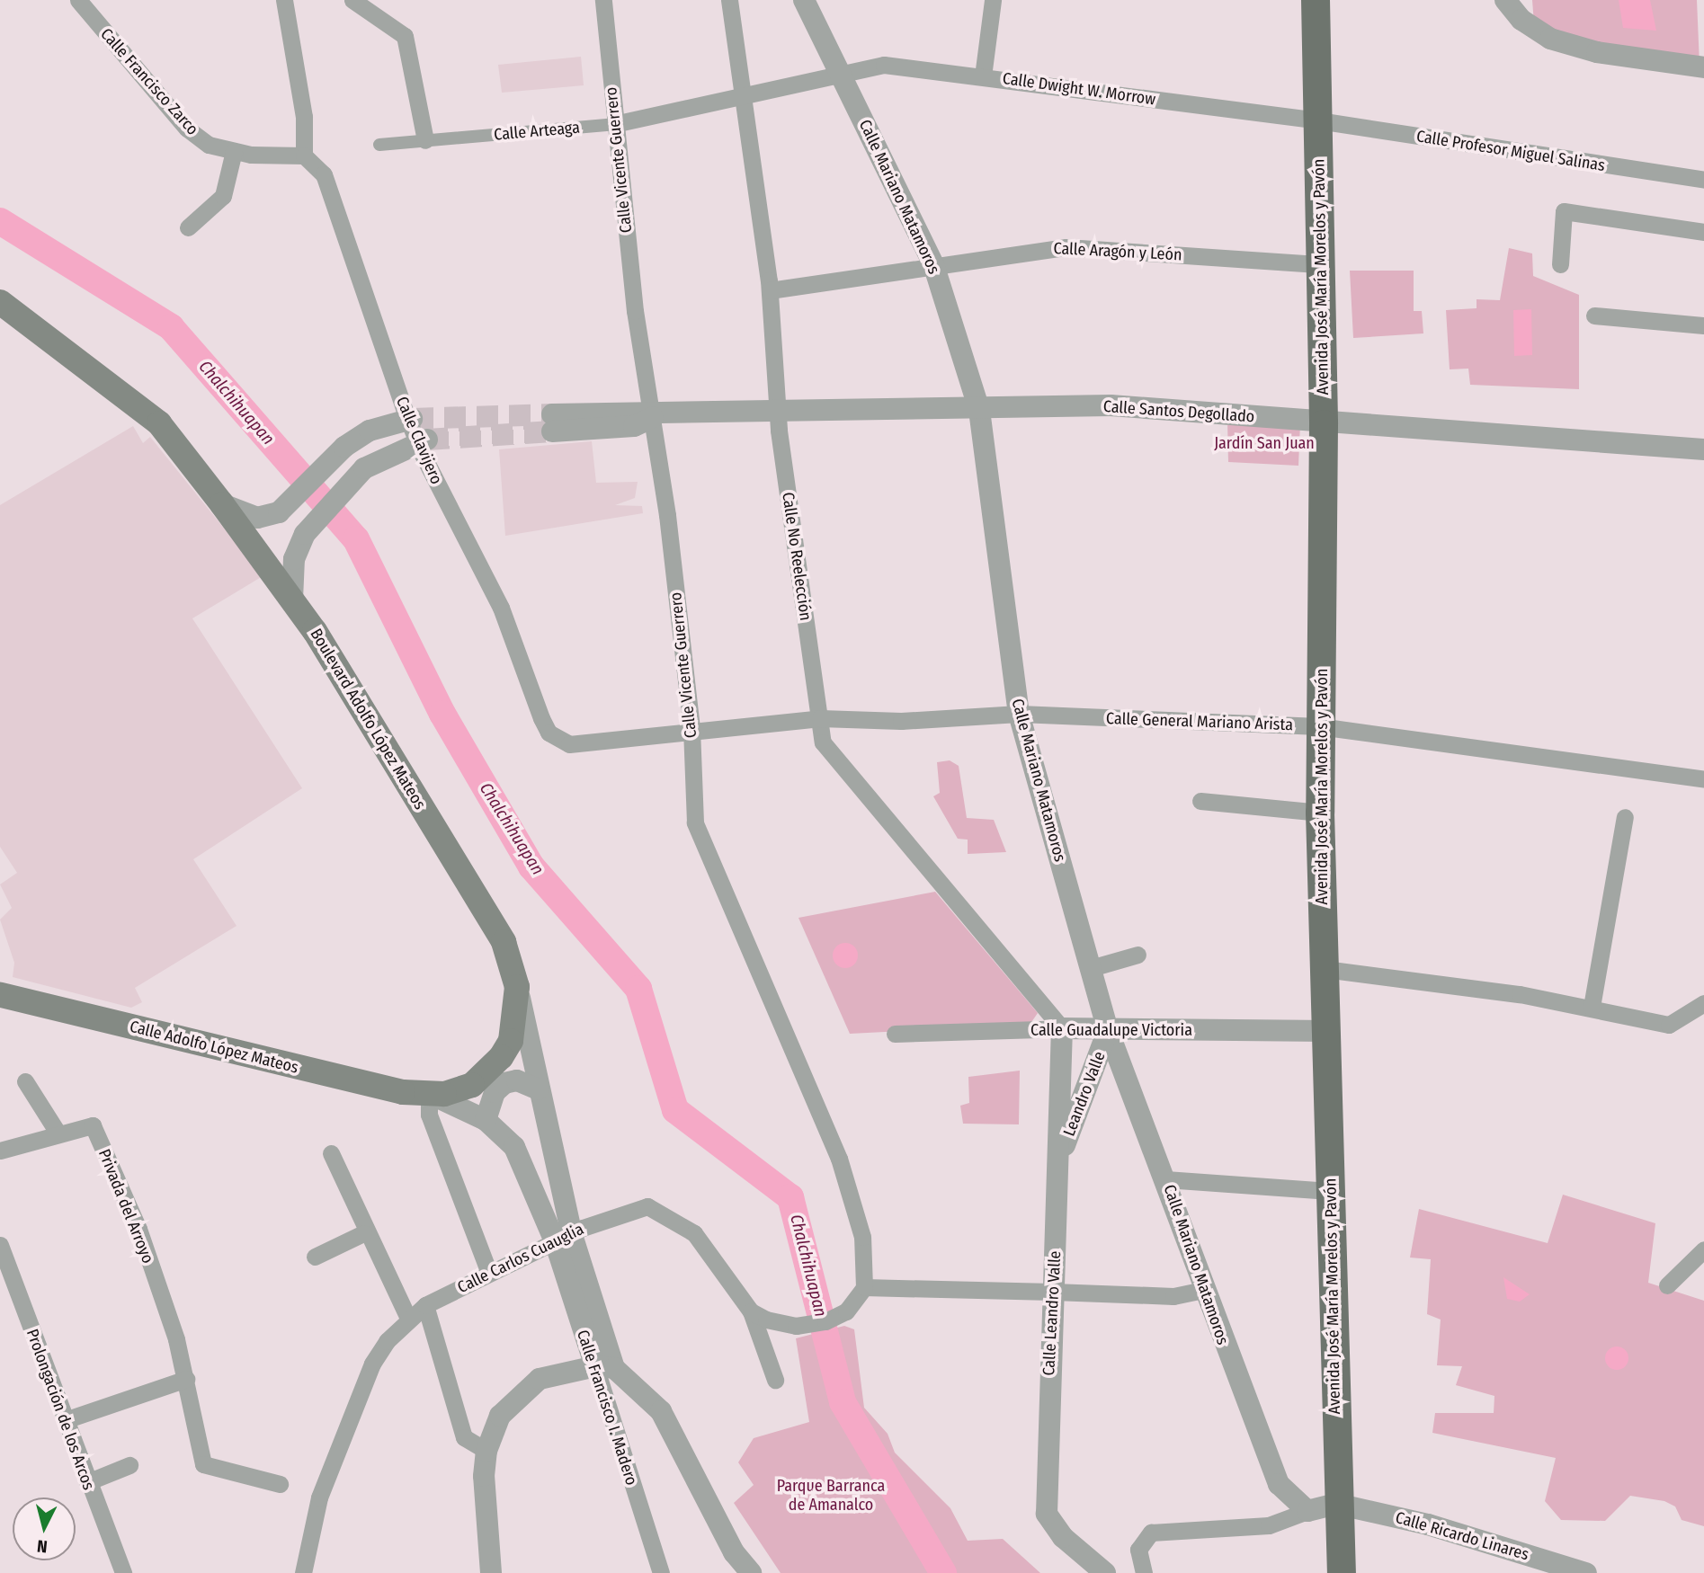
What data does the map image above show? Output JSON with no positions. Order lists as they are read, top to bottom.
{
  "streets": {
    "main road": ["Avenida José María Morelos y Pavón", "Boulevard Adolfo López Mateos", "Calle Adolfo López Mateos"],
    "street": [
      "Calle Francisco Zarco",
      "Calle Dwight W. Morrow",
      "Calle Arteaga",
      "Calle Profesor Miguel Salinas",
      "Calle Vicente Guerrero",
      "Calle Mariano Matamoros",
      "Calle Aragón y León",
      "Calle Santos Degollado",
      "Calle Clavijero",
      "Calle No Reelección",
      "Calle General Mariano Arista",
      "Calle Guadalupe Victoria",
      "Leandro Valle",
      "Privada del Arroyo",
      "Calle Carlos Cuauglia",
      "Calle Leandro Valle",
      "Calle Francisco I. Madero",
      "Prolongación de los Arcos",
      "Calle Ricardo Linares"
    ]
  },
  "crossings": [
    ["Calle Francisco Zarco", "Calle Clavijero"],
    ["Calle Dwight W. Morrow", "Calle Arteaga"],
    ["Calle Dwight W. Morrow", "Calle Profesor Miguel Salinas"],
    ["Calle Dwight W. Morrow", "Calle Mariano Matamoros"],
    ["Calle Dwight W. Morrow", "Avenida José María Morelos y Pavón"],
    ["Calle Arteaga", "Calle Vicente Guerrero"],
    ["Calle Arteaga", "Calle Mariano Matamoros"],
    ["Calle Arteaga", "Calle No Reelección"],
    ["Calle Profesor Miguel Salinas", "Avenida José María Morelos y Pavón"],
    ["Calle Vicente Guerrero", "Calle Santos Degollado"],
    ["Calle Vicente Guerrero", "Calle Clavijero"],
    ["Calle Vicente Guerrero", "Calle General Mariano Arista"],
    ["Calle Mariano Matamoros", "Calle Aragón y León"],
    ["Calle Mariano Matamoros", "Calle Santos Degollado"],
    ["Calle Mariano Matamoros", "Calle General Mariano Arista"],
    ["Calle Mariano Matamoros", "Calle Guadalupe Victoria"],
    ["Calle Mariano Matamoros", "Leandro Valle"],
    ["Calle Aragón y León", "Avenida José María Morelos y Pavón"],
    ["Calle Aragón y León", "Calle No Reelección"],
    ["Avenida José María Morelos y Pavón", "Calle Santos Degollado"],
    ["Avenida José María Morelos y Pavón", "Calle General Mariano Arista"],
    ["Avenida José María Morelos y Pavón", "Calle Guadalupe Victoria"],
    ["Avenida José María Morelos y Pavón", "Calle Ricardo Linares"],
    ["Calle Santos Degollado", "Calle No Reelección"],
    ["Calle Clavijero", "Calle General Mariano Arista"],
    ["Calle No Reelección", "Calle General Mariano Arista"],
    ["Calle No Reelección", "Calle Guadalupe Victoria"],
    ["Calle No Reelección", "Calle Leandro Valle"],
    ["Boulevard Adolfo López Mateos", "Calle Adolfo López Mateos"],
    ["Boulevard Adolfo López Mateos", "Calle Carlos Cuauglia"],
    ["Boulevard Adolfo López Mateos", "Calle Francisco I. Madero"],
    ["Calle Guadalupe Victoria", "Leandro Valle"],
    ["Calle Guadalupe Victoria", "Calle Leandro Valle"],
    ["Calle Adolfo López Mateos", "Calle Carlos Cuauglia"],
    ["Calle Adolfo López Mateos", "Calle Francisco I. Madero"],
    ["Leandro Valle", "Calle Leandro Valle"],
    ["Calle Carlos Cuauglia", "Calle Francisco I. Madero"]
  ],
  "water": ["Chalchihuapan"],
  "parks": ["Jardín San Juan", "Parque Barranca de Amanalco"],
  "north": "bottom"
}
